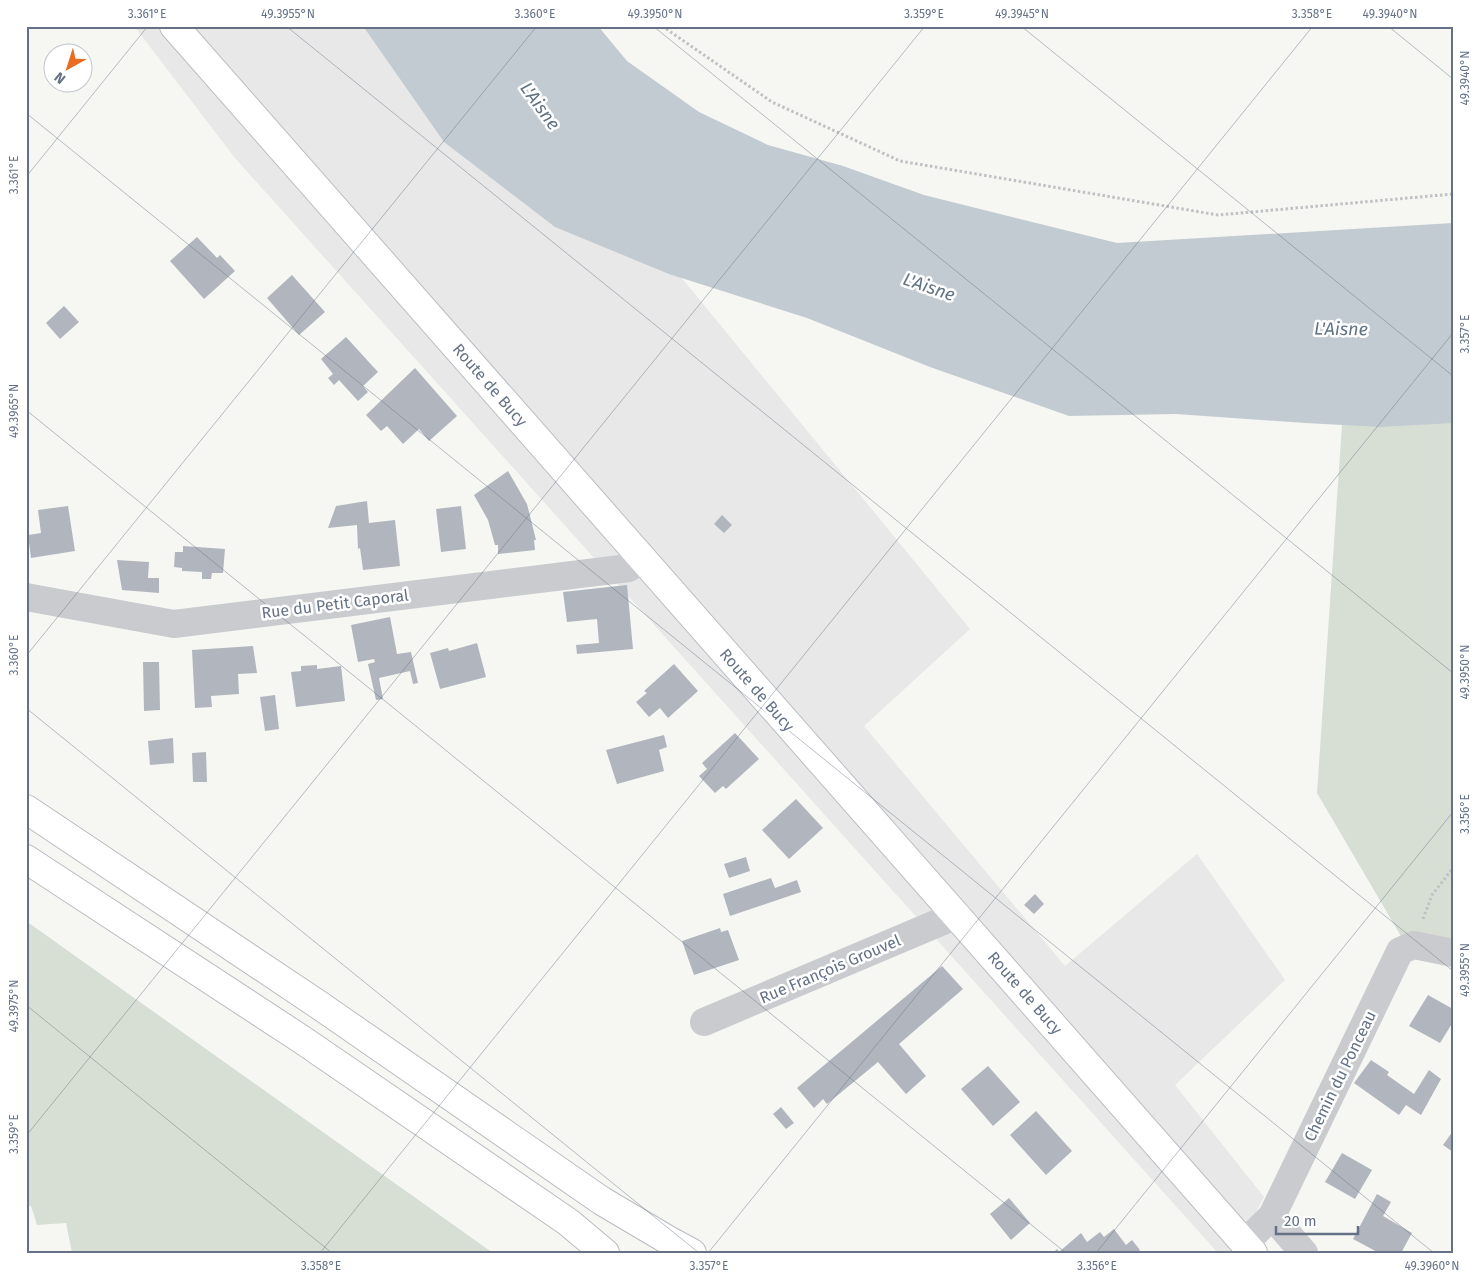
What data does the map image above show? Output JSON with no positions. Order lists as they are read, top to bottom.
{
  "streets": {
    "main road": ["Route de Bucy"],
    "street": ["Rue du Petit Caporal", "Rue François Grouvel", "Chemin du Ponceau"]
  },
  "crossings": [
    ["Route de Bucy", "Rue du Petit Caporal"],
    ["Route de Bucy", "Rue François Grouvel"],
    ["Route de Bucy", "Chemin du Ponceau"]
  ],
  "water": ["L'Aisne"],
  "scale_bar": "20 m",
  "north": "bottom left",
  "coordinates": [
    "3.361°E",
    "49.3955°N",
    "3.360°E",
    "49.3950°N",
    "3.359°E",
    "49.3945°N",
    "3.358°E",
    "49.3940°N",
    "3.357°E",
    "49.3965°N",
    "3.356°E",
    "49.3975°N",
    "49.3960°N"
  ]
}
